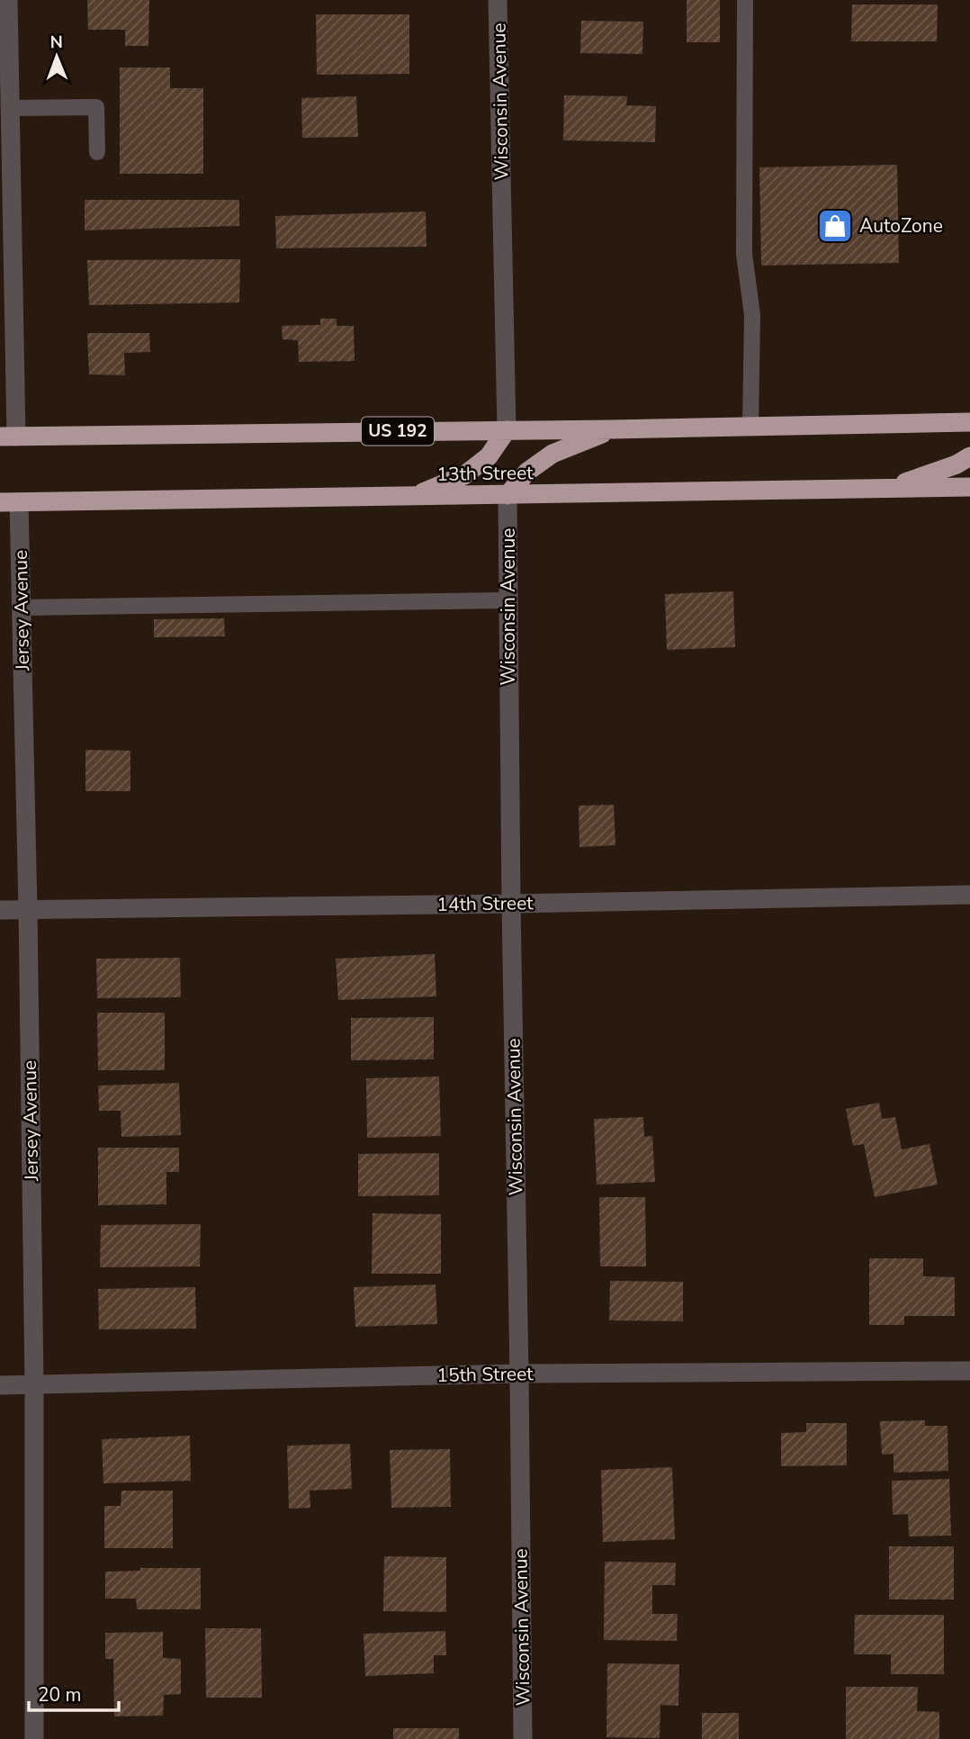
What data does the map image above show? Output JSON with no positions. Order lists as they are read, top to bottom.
{
  "streets": {
    "highway": ["US 192", "13th Street"],
    "street": [
      "Wisconsin Avenue",
      "Jersey Avenue",
      "14th Street",
      "15th Street"
    ]
  },
  "crossings": [
    ["Wisconsin Avenue", "US 192"],
    ["Wisconsin Avenue", "13th Street"],
    ["Wisconsin Avenue", "14th Street"],
    ["Wisconsin Avenue", "15th Street"],
    ["13th Street", "Jersey Avenue"],
    ["Jersey Avenue", "14th Street"],
    ["Jersey Avenue", "15th Street"]
  ],
  "places": {
    "shop": ["AutoZone"]
  },
  "scale_bar": "20 m",
  "north": "top"
}
